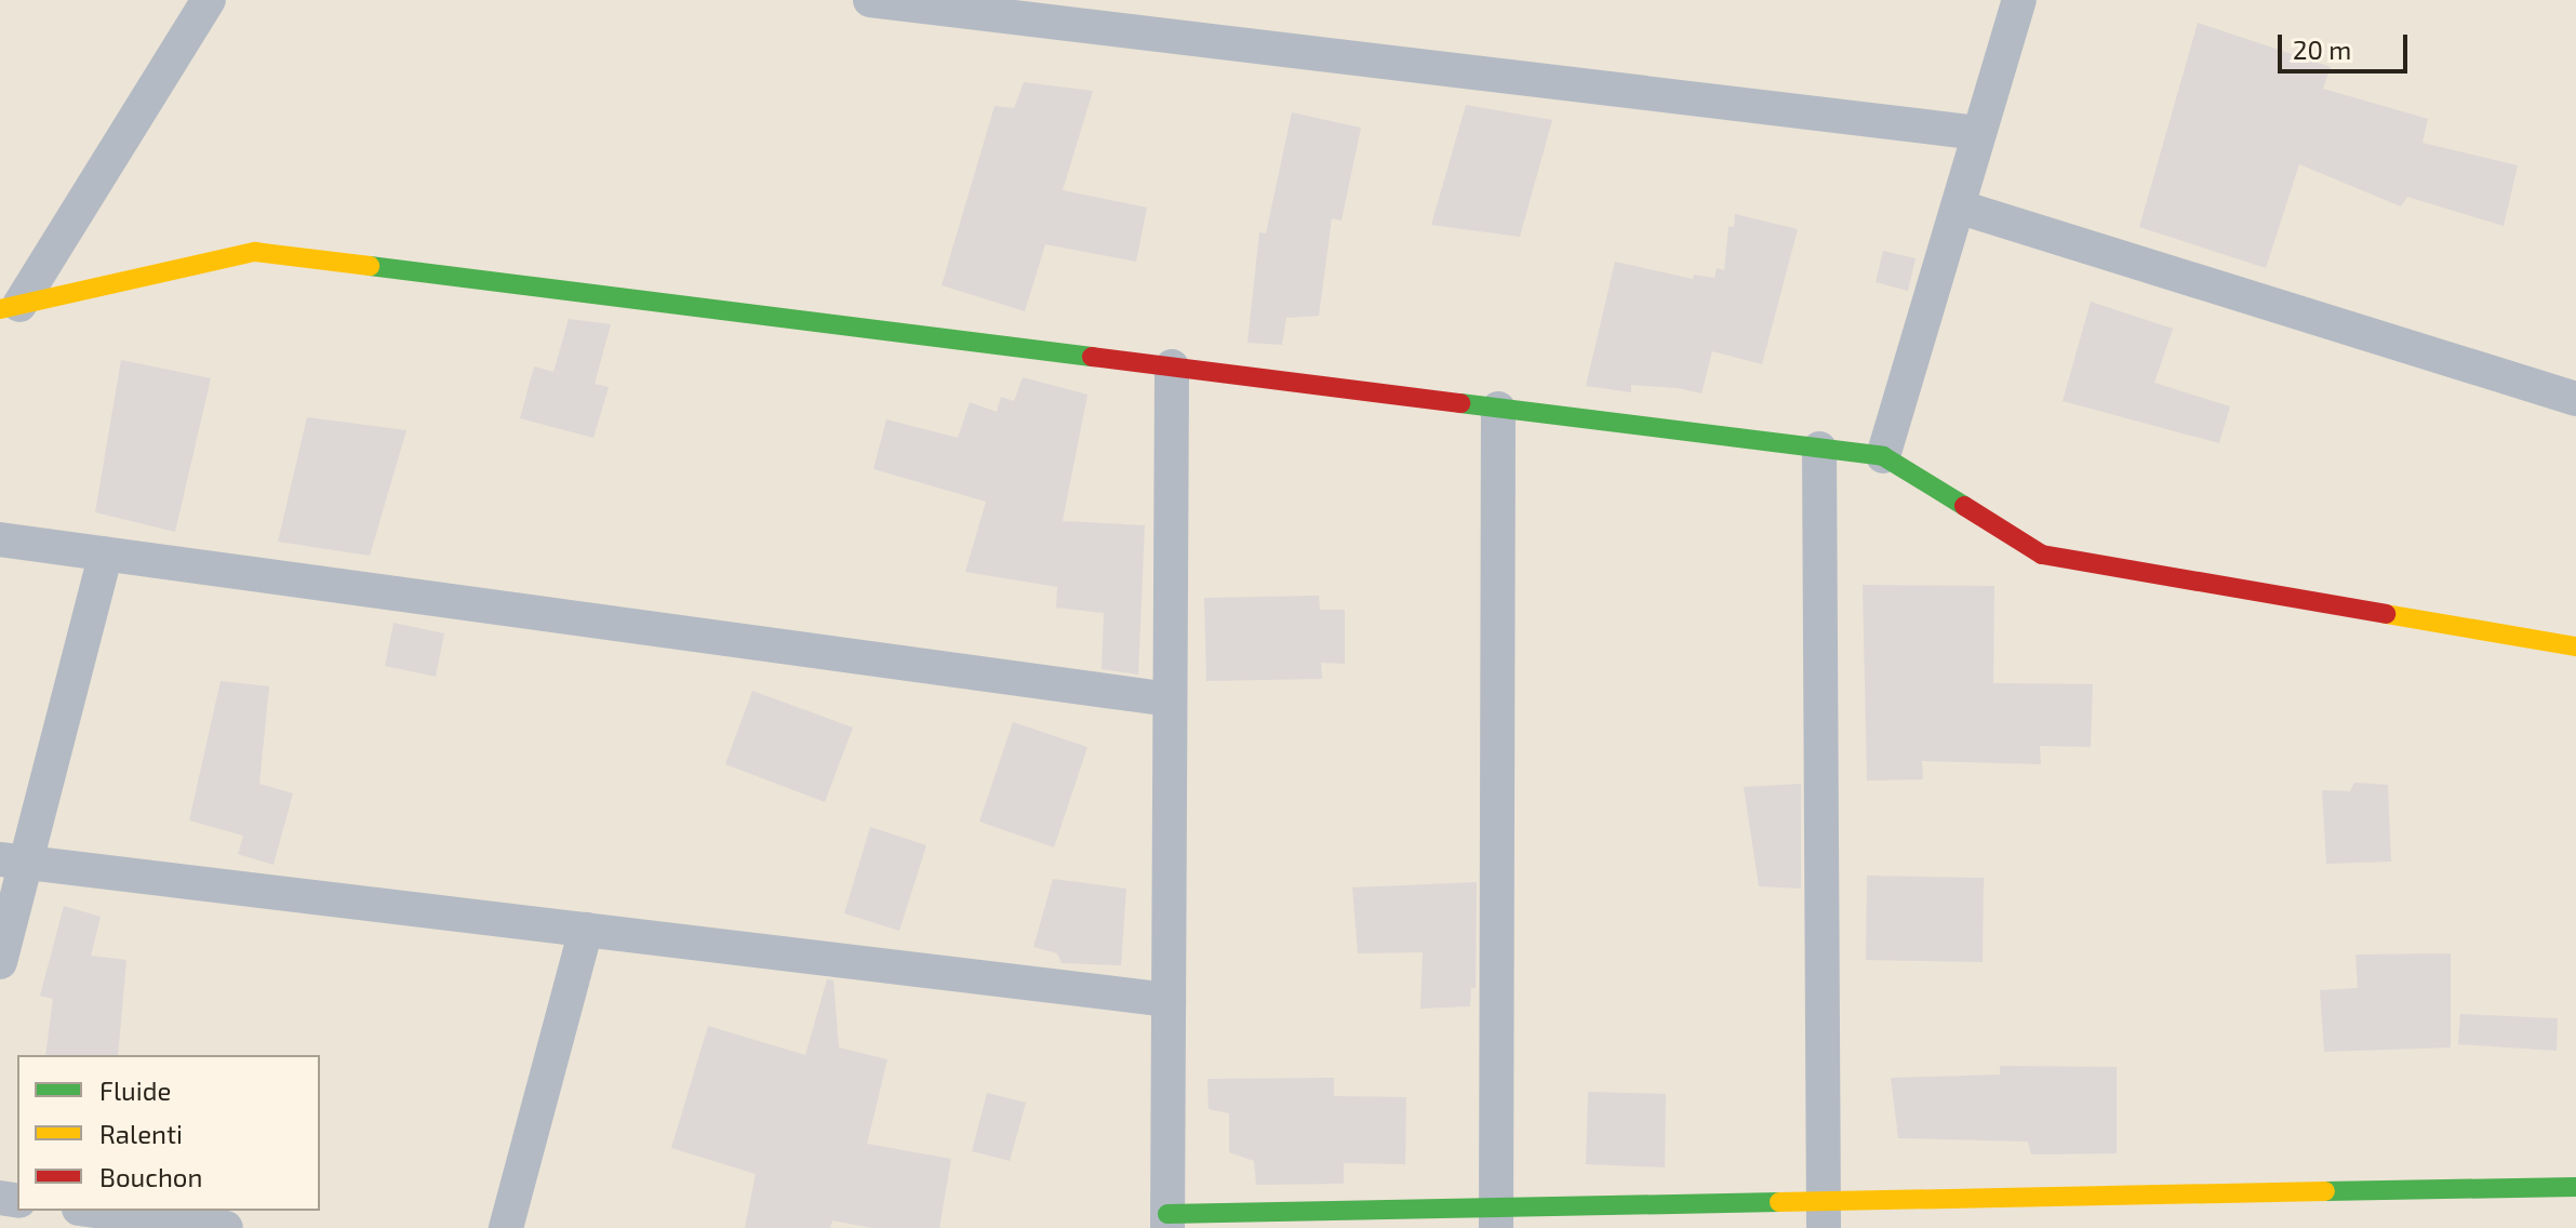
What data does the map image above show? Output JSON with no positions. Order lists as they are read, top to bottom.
{
  "legend": ["Fluide", "Ralenti", "Bouchon"],
  "scale_bar": "20 m"
}
